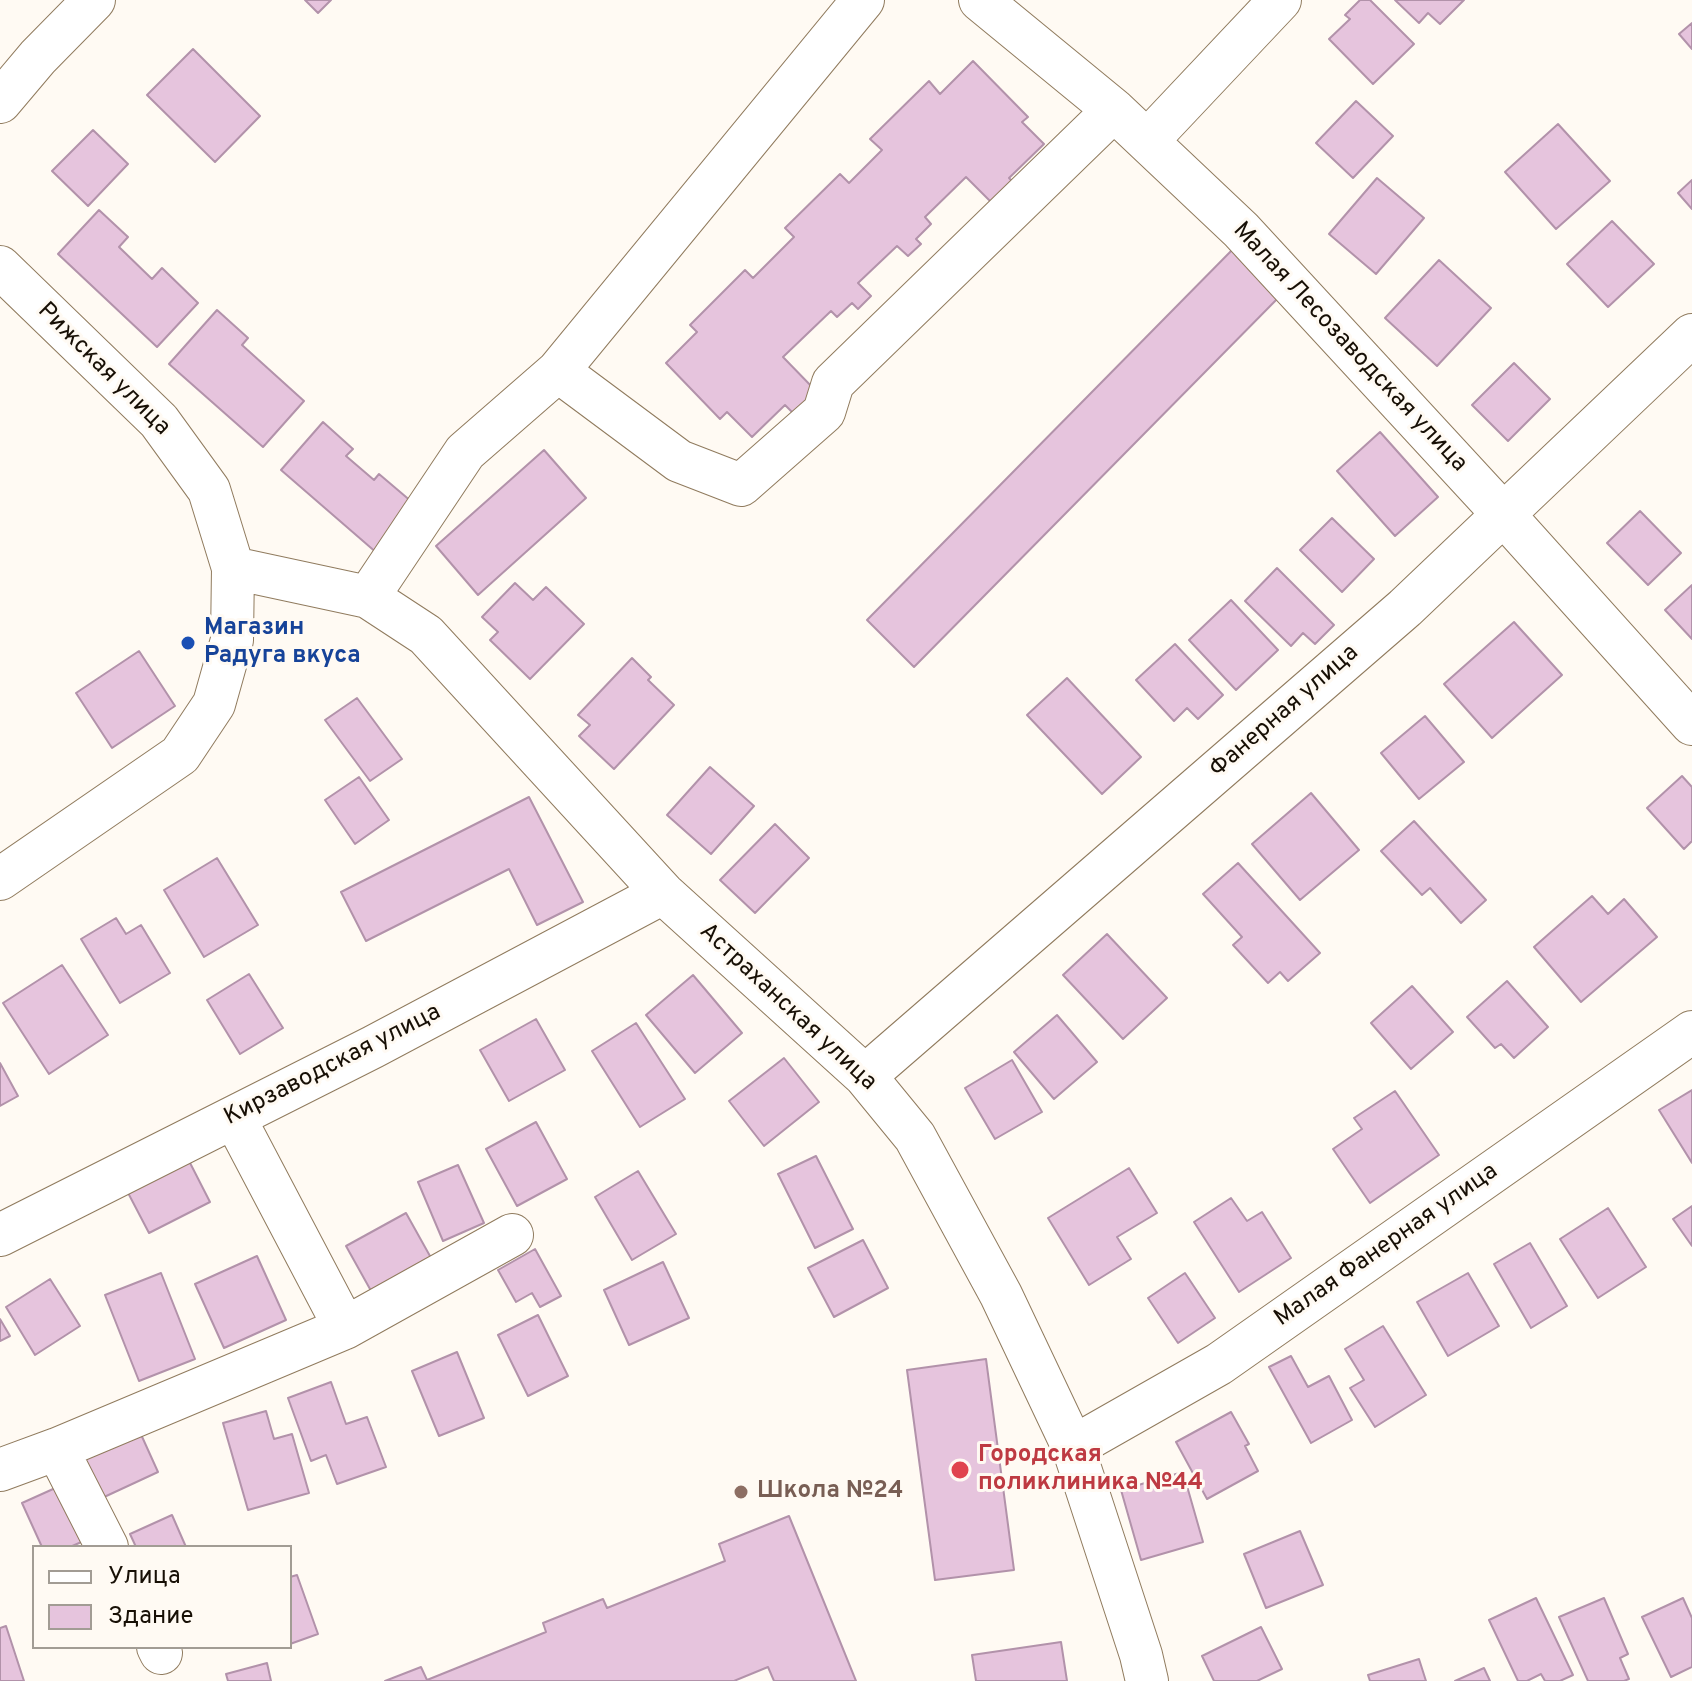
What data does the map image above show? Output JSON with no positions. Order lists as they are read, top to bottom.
{
  "streets": {
    "street": [
      "Малая Лесозаводская улица",
      "Рижская улица",
      "Фанерная улица",
      "Астраханская улица",
      "Кирзаводская улица",
      "Малая Фанерная улица"
    ]
  },
  "crossings": [
    ["Малая Лесозаводская улица", "Фанерная улица"],
    ["Рижская улица", "Астраханская улица"],
    ["Фанерная улица", "Астраханская улица"],
    ["Астраханская улица", "Кирзаводская улица"],
    ["Астраханская улица", "Малая Фанерная улица"]
  ],
  "places": ["Магазин Радуга вкуса", "Городская поликлиника №44", "Школа №24"],
  "legend": ["Улица", "Здание"]
}
